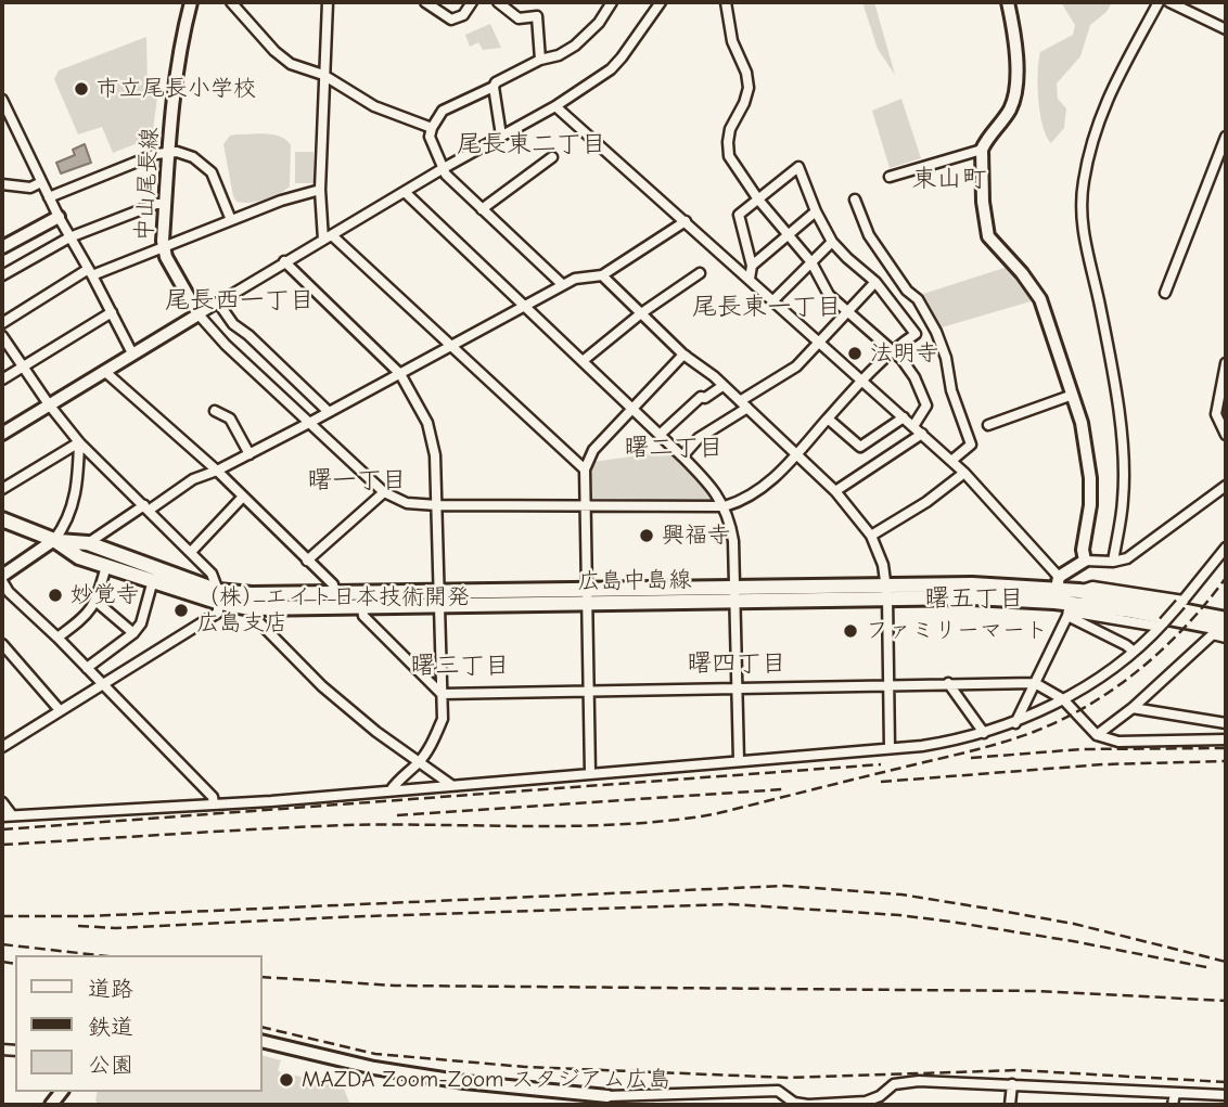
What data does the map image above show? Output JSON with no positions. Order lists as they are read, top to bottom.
{
  "streets": {
    "main road": ["広島中島線"],
    "street": ["中山尾長線"]
  },
  "districts": [
    "尾長東二丁目",
    "東山町",
    "尾長西一丁目",
    "尾長東一丁目",
    "曙二丁目",
    "曙一丁目",
    "曙五丁目",
    "曙四丁目",
    "曙三丁目"
  ],
  "places": [
    "市立尾長小学校",
    "法明寺",
    "興福寺",
    "妙覚寺",
    "（株）エイト日本技術開発 広島支店",
    "ファミリーマート",
    "MAZDA Zoom-Zoom スタジアム広島"
  ],
  "legend": ["道路", "鉄道", "公園"]
}
